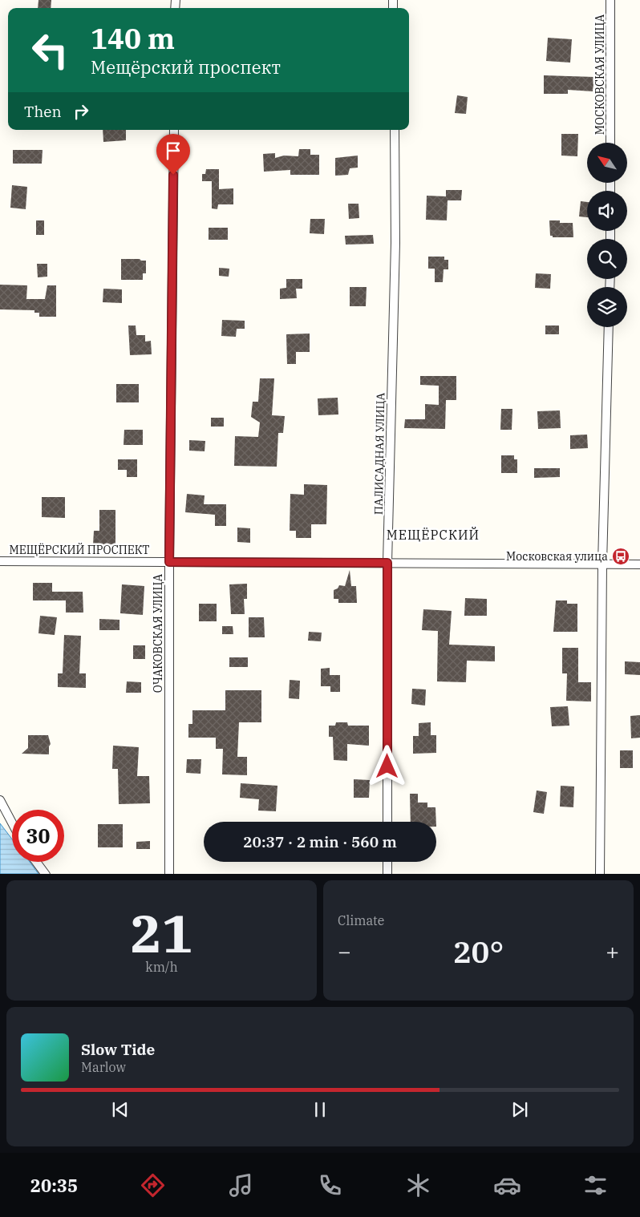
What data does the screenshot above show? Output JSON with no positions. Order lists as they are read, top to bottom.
{
  "streets": {
    "street": [
      "МОСКОВСКАЯ УЛИЦА",
      "ПАЛИСАДНАЯ УЛИЦА",
      "МЕЩЁРСКИЙ ПРОСПЕКТ",
      "ОЧАКОВСКАЯ УЛИЦА"
    ]
  },
  "crossings": [
    ["ПАЛИСАДНАЯ УЛИЦА", "МЕЩЁРСКИЙ ПРОСПЕКТ"],
    ["МЕЩЁРСКИЙ ПРОСПЕКТ", "ОЧАКОВСКАЯ УЛИЦА"]
  ],
  "districts": ["МЕЩЁРСКИЙ"],
  "places": {
    "bus stop": ["Московская улица"]
  },
  "north": "top left",
  "page": {
    "turn": ["140 m", "Мещёрский проспект"],
    "then": "Then",
    "limit": "30",
    "trip": "20:37 · 2 min · 560 m",
    "tile": [
      ["21", "km/h"],
      "Climate"
    ],
    "heat": ["−", "20°", "+"],
    "song": ["Slow Tide", "Marlow"],
    "tabs": "20:35"
  }
}
